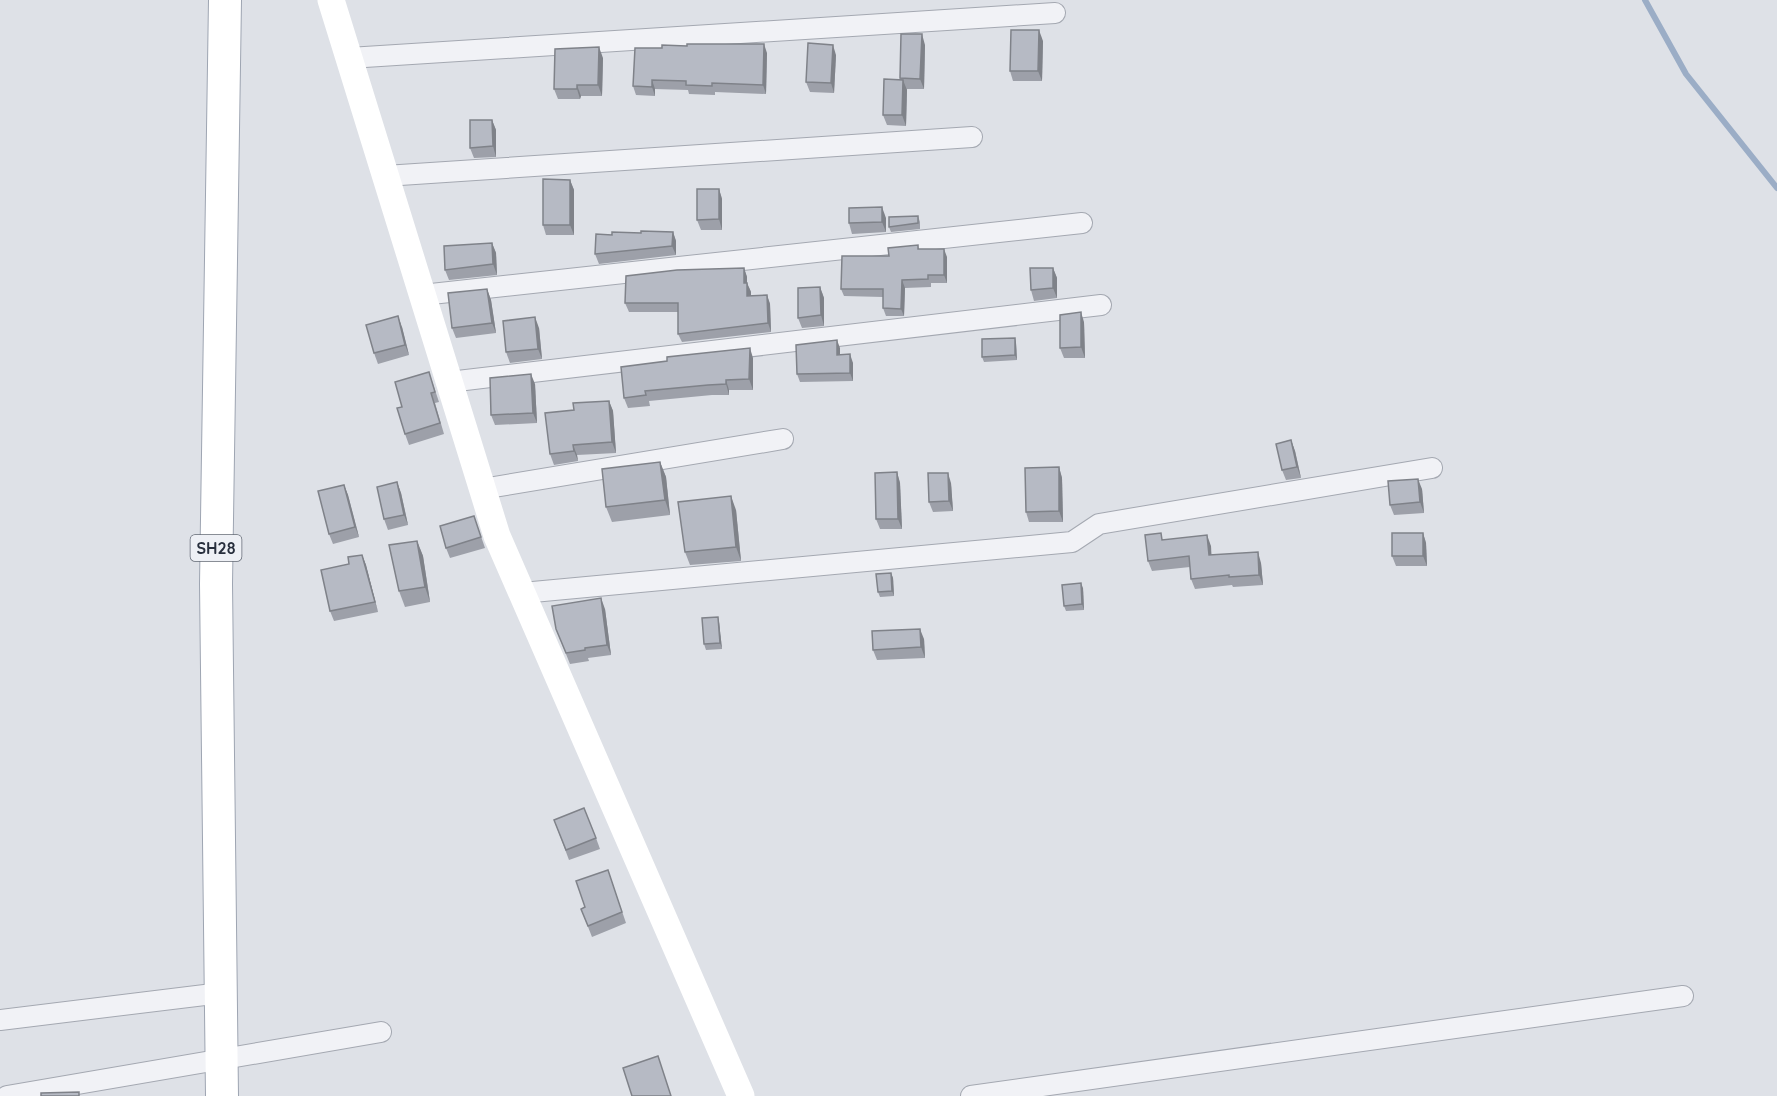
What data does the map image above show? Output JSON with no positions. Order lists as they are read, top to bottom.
{
  "streets": {
    "main road": ["SH28"]
  }
}
